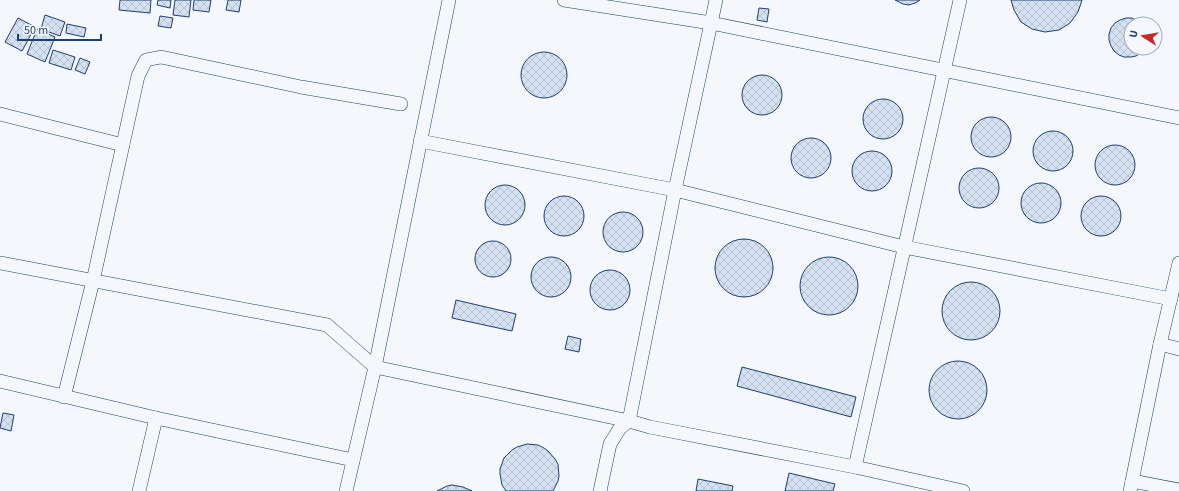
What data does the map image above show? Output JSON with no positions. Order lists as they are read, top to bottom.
{
  "scale_bar": "50 m",
  "north": "left"
}
